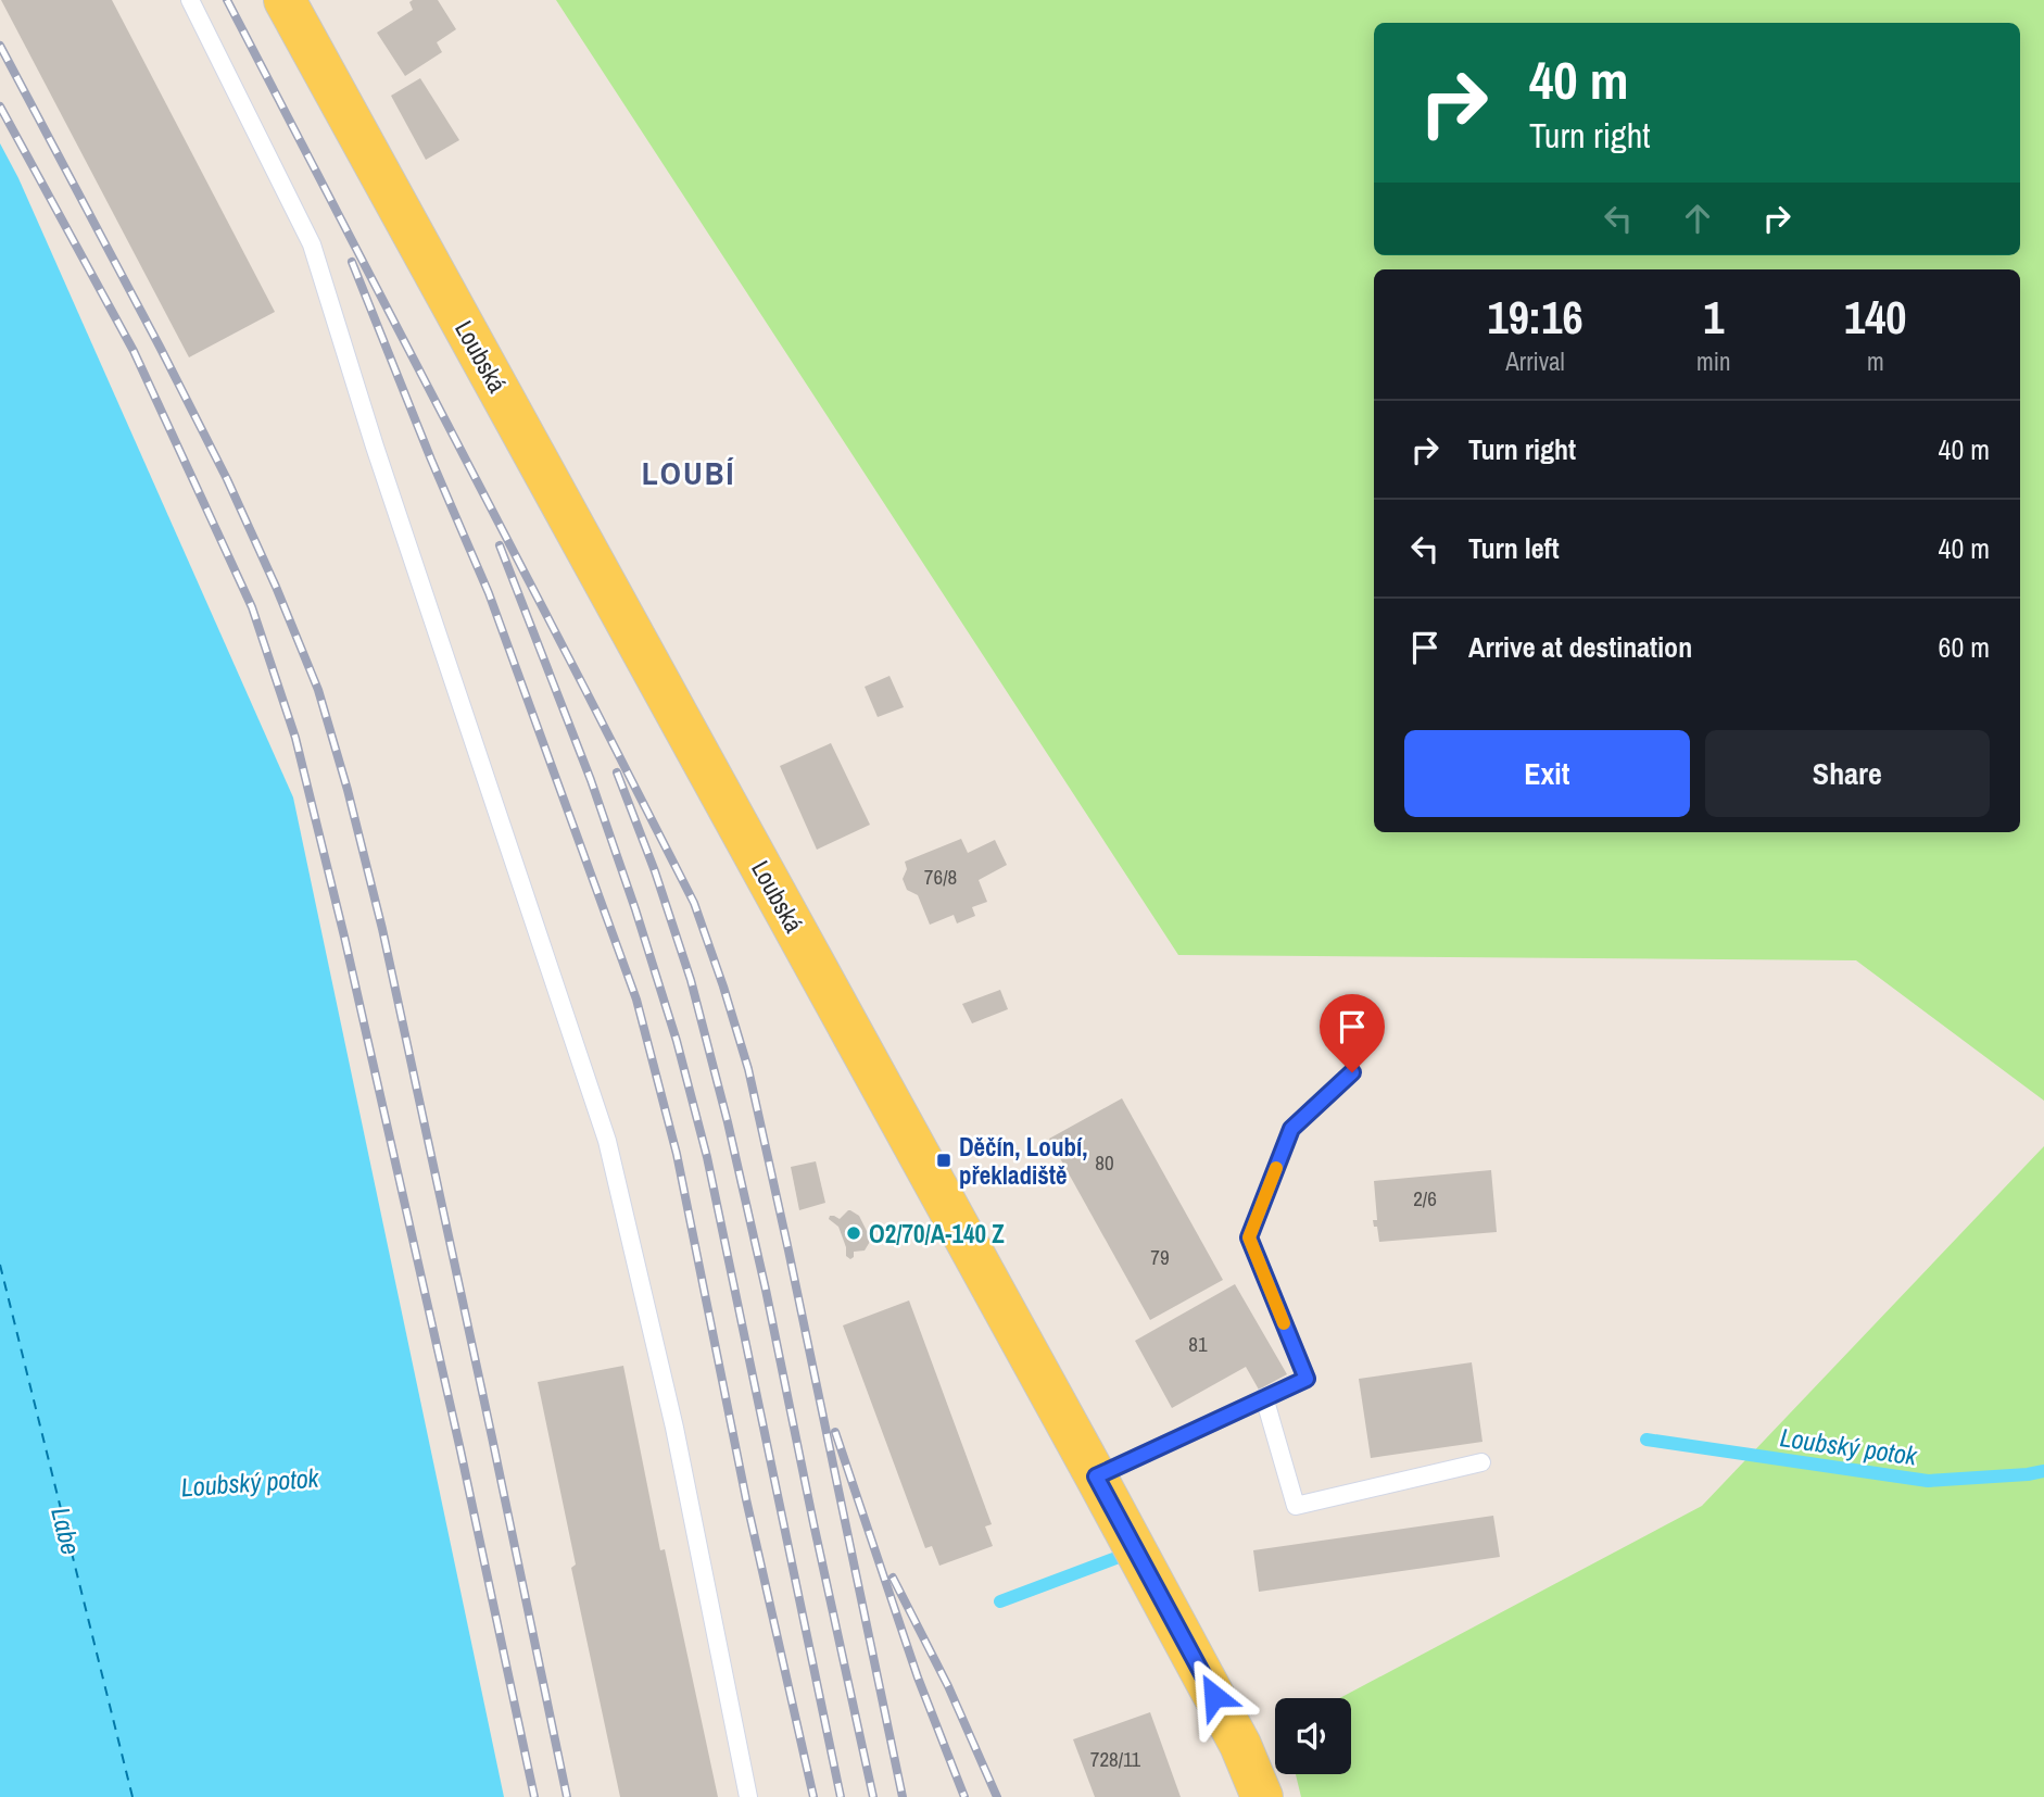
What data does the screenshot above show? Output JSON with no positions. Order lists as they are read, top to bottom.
{
  "streets": {
    "main road": ["Loubská"]
  },
  "districts": ["LOUBÍ"],
  "water": ["Loubský potok", "Labe"],
  "places": {
    "transit": ["Děčín, Loubí, překladiště"],
    "other": ["O2/70/A-140 Z"]
  },
  "house_numbers": [
    "76/8",
    "80",
    "2/6",
    "79",
    "81",
    "728/11"
  ],
  "page": {
    "turn": ["40 m", "Turn right"],
    "eta": [
      "19:16",
      "Arrival",
      "1",
      "min",
      "140",
      "m"
    ],
    "list": [
      {
        "name": "Turn right",
        "value": "40 m"
      },
      {
        "name": "Turn left",
        "value": "40 m"
      },
      {
        "name": "Arrive at destination",
        "value": "60 m"
      }
    ],
    "buttons": ["Exit", "Share"]
  }
}
